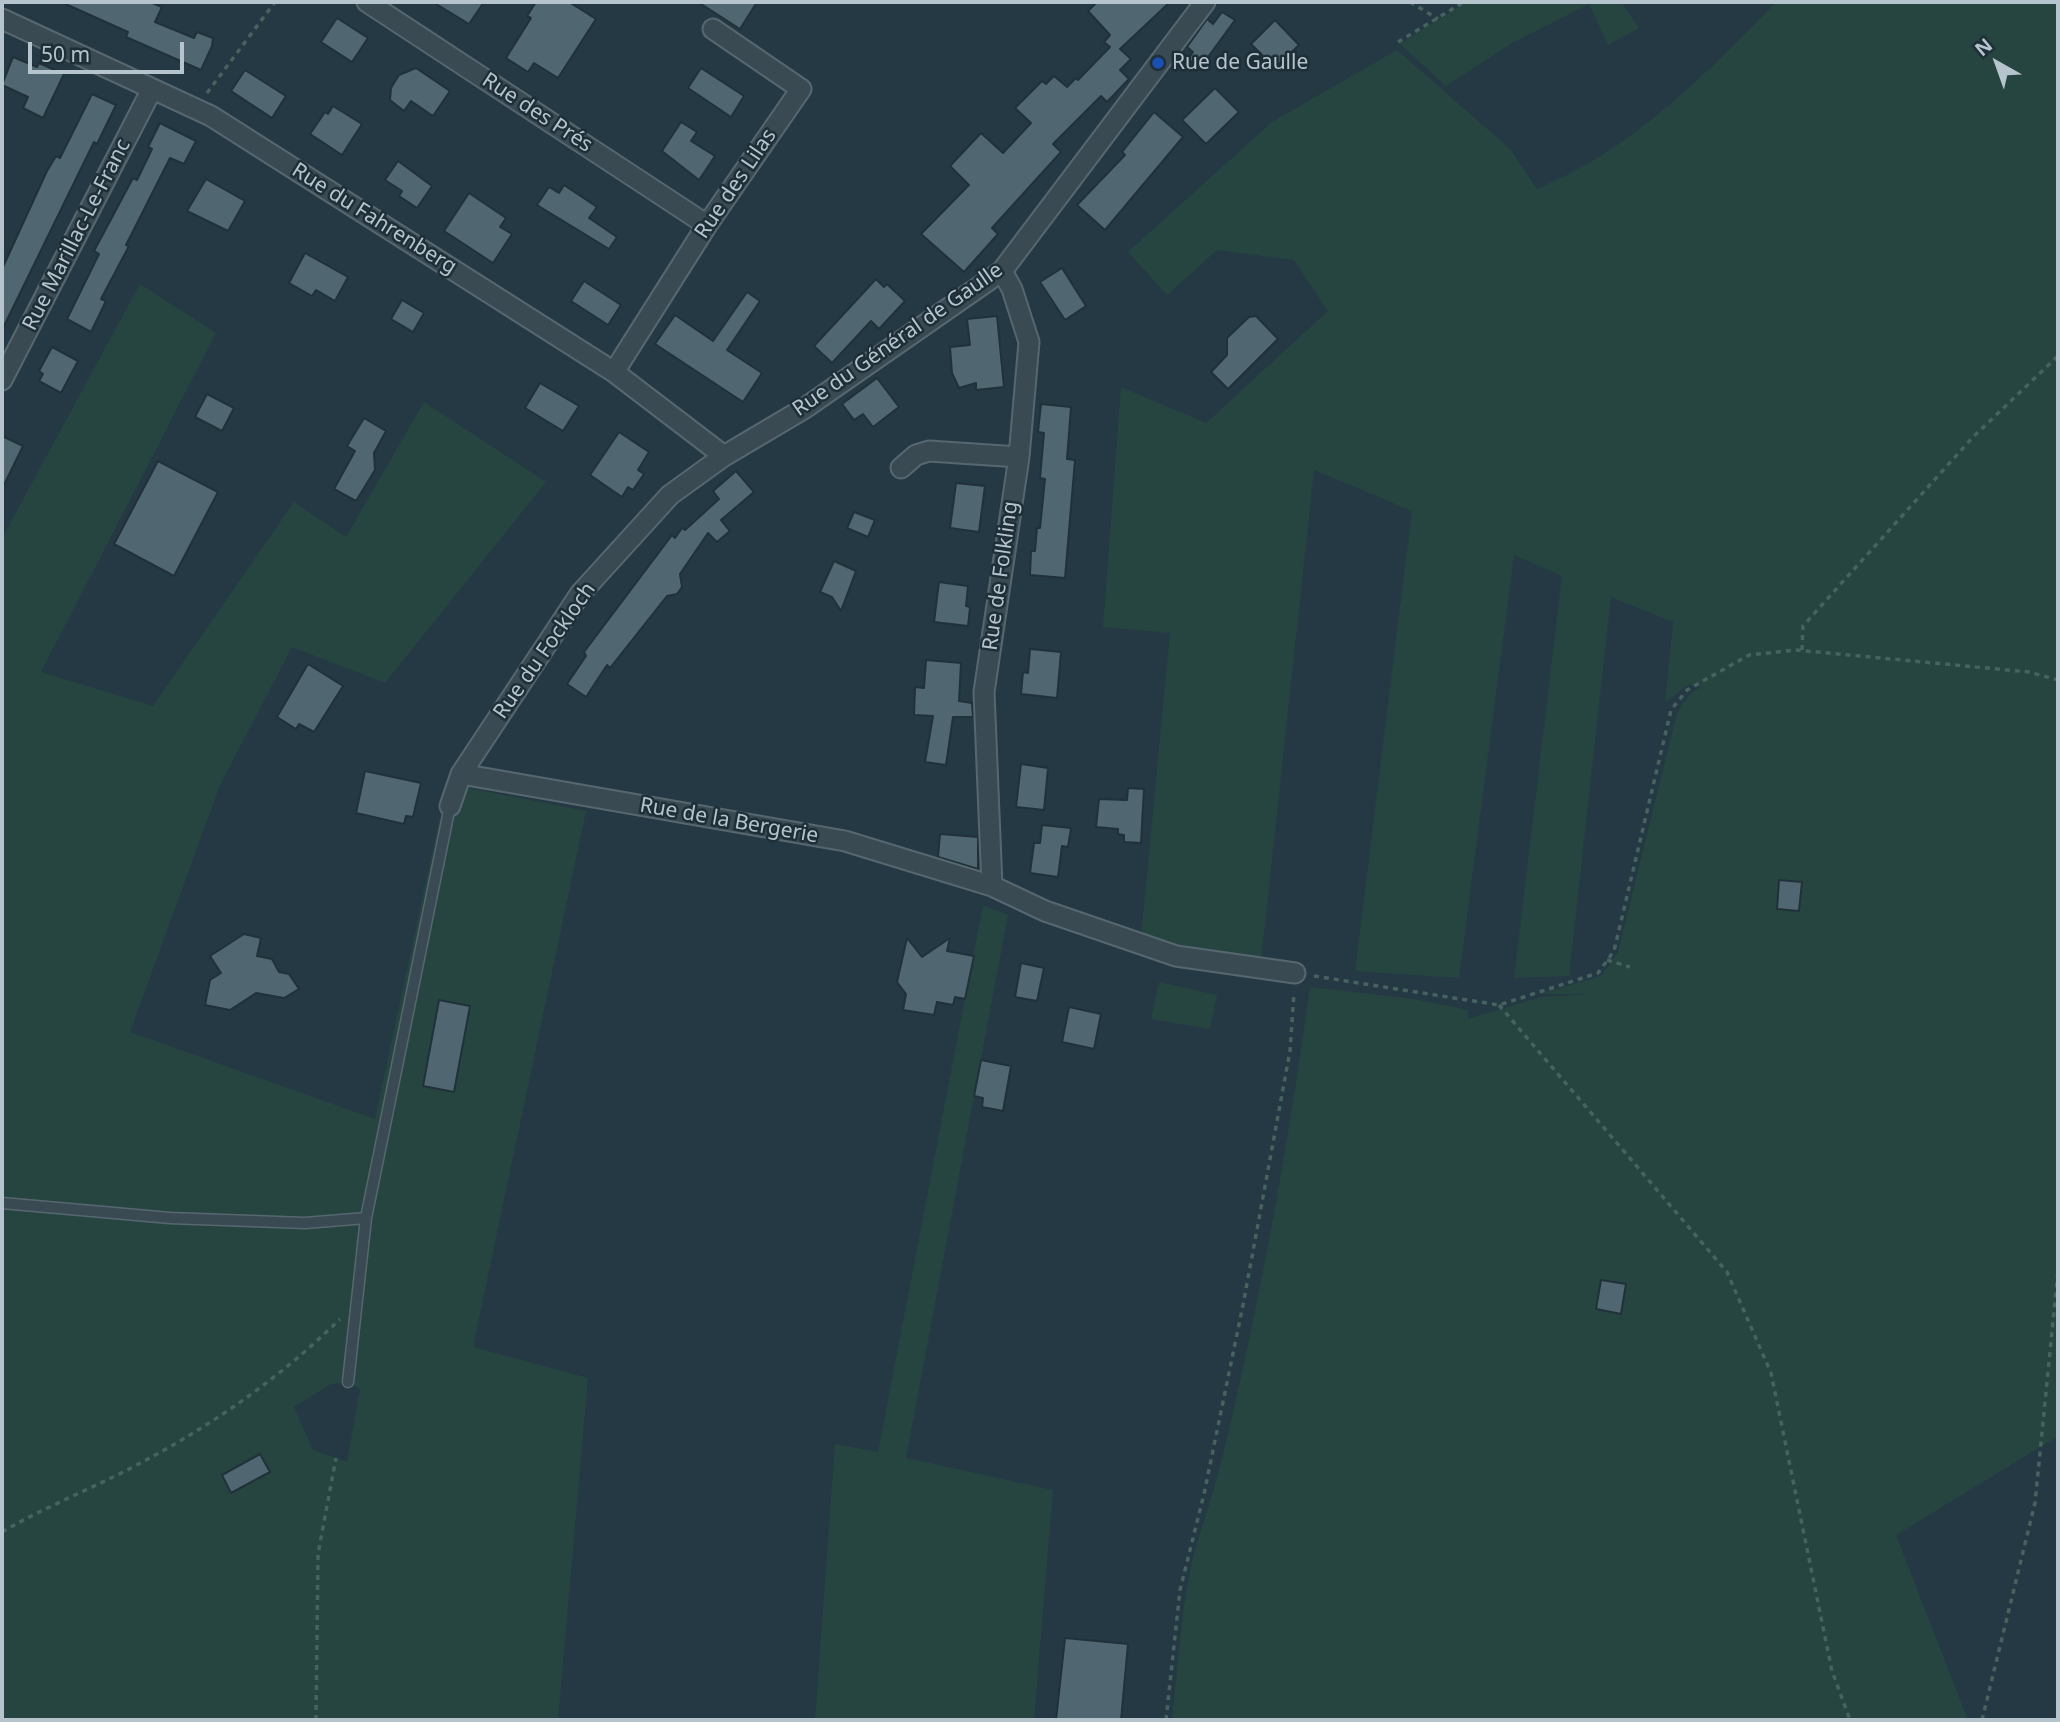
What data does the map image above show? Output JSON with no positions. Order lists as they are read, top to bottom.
{
  "streets": {
    "street": [
      "Rue des Prés",
      "Rue des Lilas",
      "Rue du Fahrenberg",
      "Rue Marillac-Le-Franc",
      "Rue du Général de Gaulle",
      "Rue de Folkling",
      "Rue du Fockloch",
      "Rue de la Bergerie"
    ]
  },
  "crossings": [
    ["Rue des Prés", "Rue des Lilas"],
    ["Rue des Lilas", "Rue du Fahrenberg"],
    ["Rue du Fahrenberg", "Rue Marillac-Le-Franc"],
    ["Rue du Fahrenberg", "Rue du Général de Gaulle"],
    ["Rue du Fahrenberg", "Rue du Fockloch"],
    ["Rue du Général de Gaulle", "Rue de Folkling"],
    ["Rue du Général de Gaulle", "Rue du Fockloch"],
    ["Rue de Folkling", "Rue de la Bergerie"],
    ["Rue du Fockloch", "Rue de la Bergerie"]
  ],
  "places": ["Rue de Gaulle"],
  "scale_bar": "50 m",
  "north": "top left"
}
